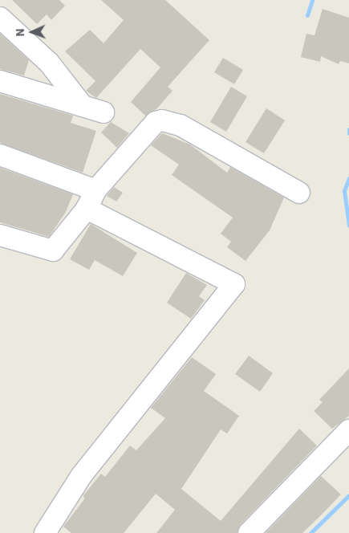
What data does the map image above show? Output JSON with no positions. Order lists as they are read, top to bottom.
{
  "north": "left"
}
